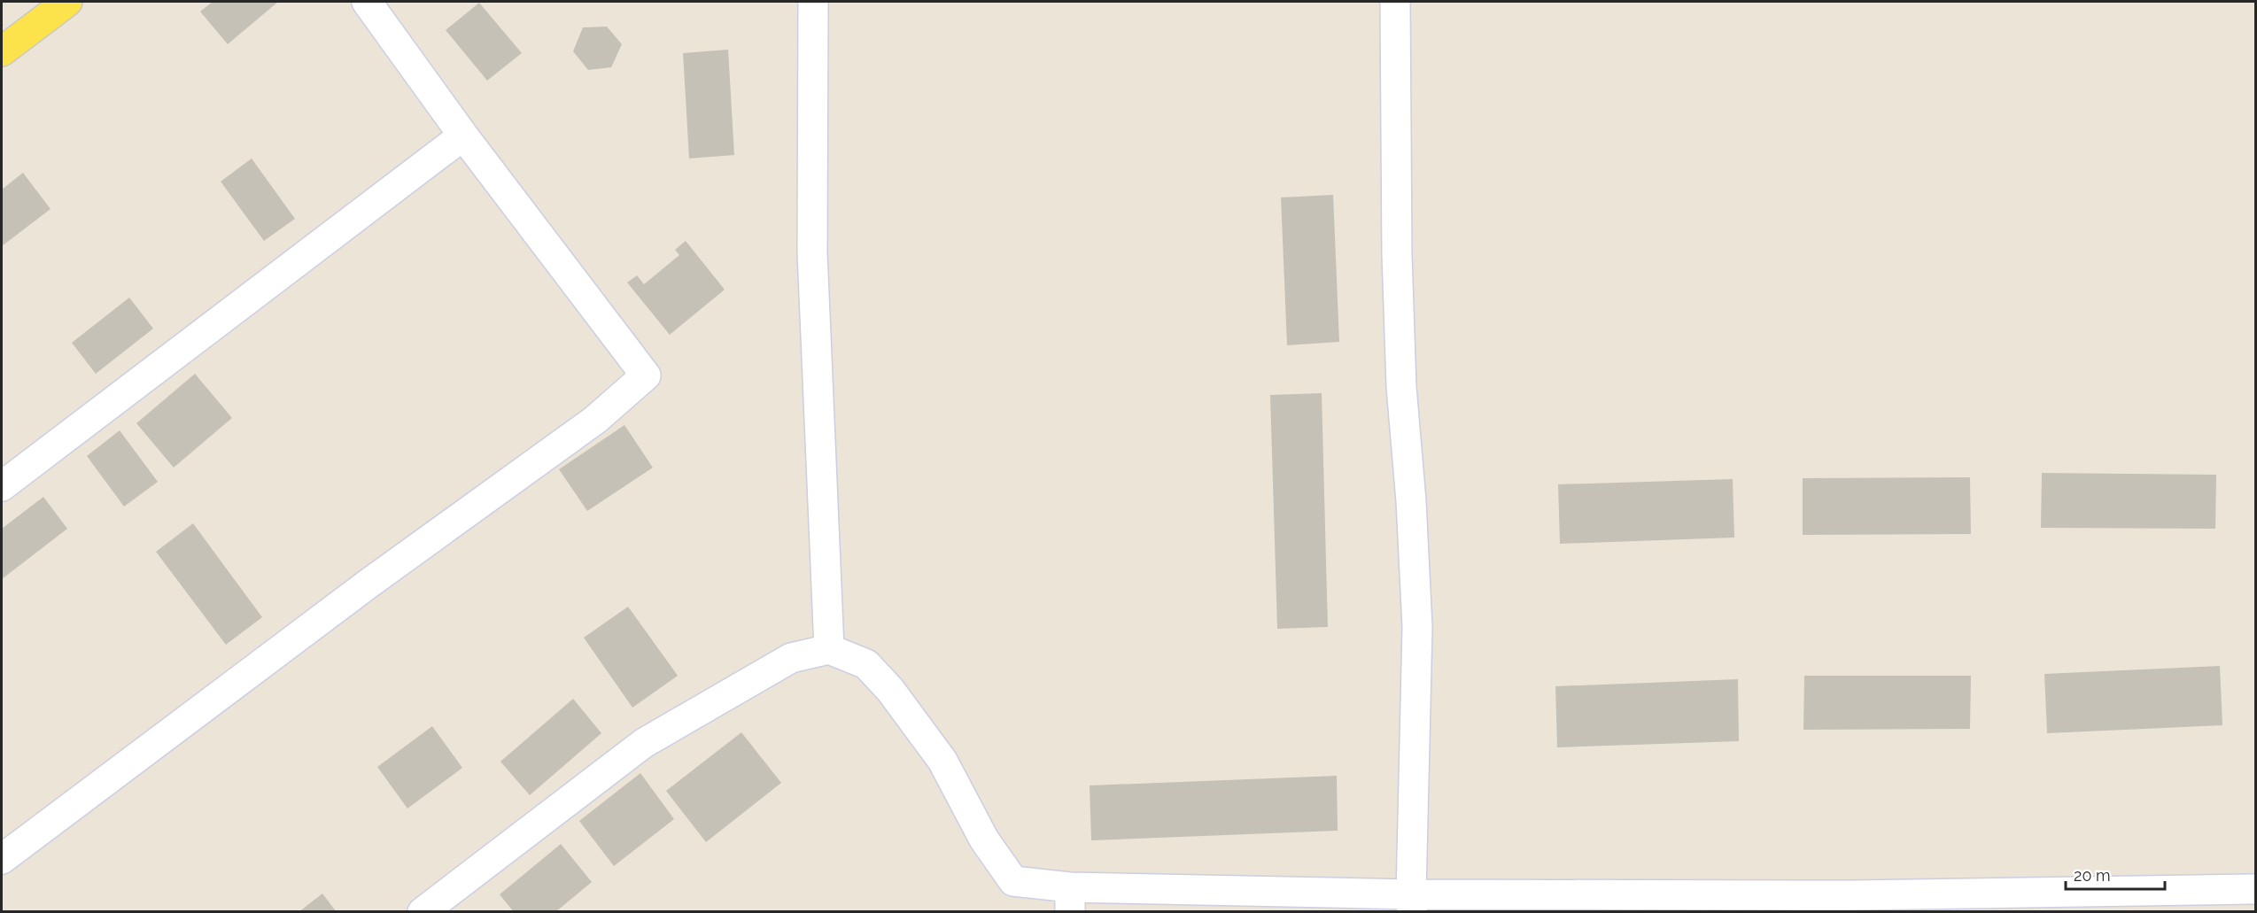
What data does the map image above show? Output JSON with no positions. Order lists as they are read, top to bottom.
{
  "scale_bar": "20 m"
}
